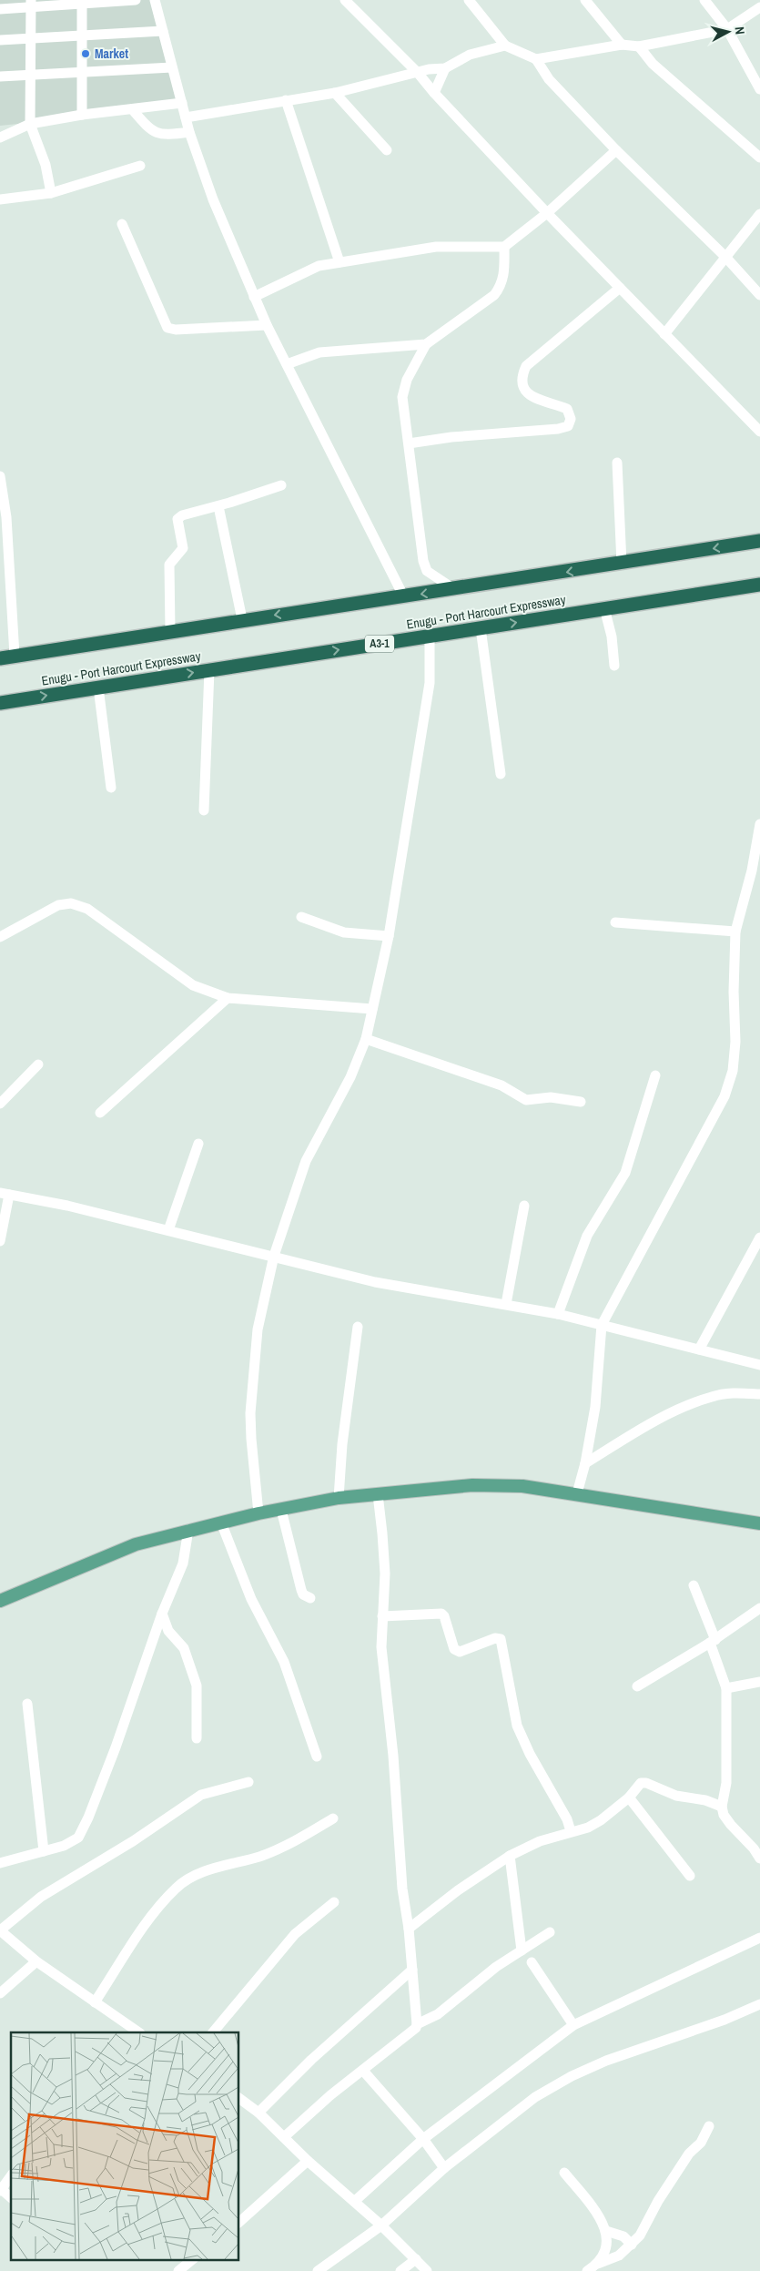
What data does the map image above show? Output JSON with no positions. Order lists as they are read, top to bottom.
{
  "streets": {
    "highway": ["Enugu - Port Harcourt Expressway", "A3-1"]
  },
  "places": ["Market"],
  "north": "right"
}
